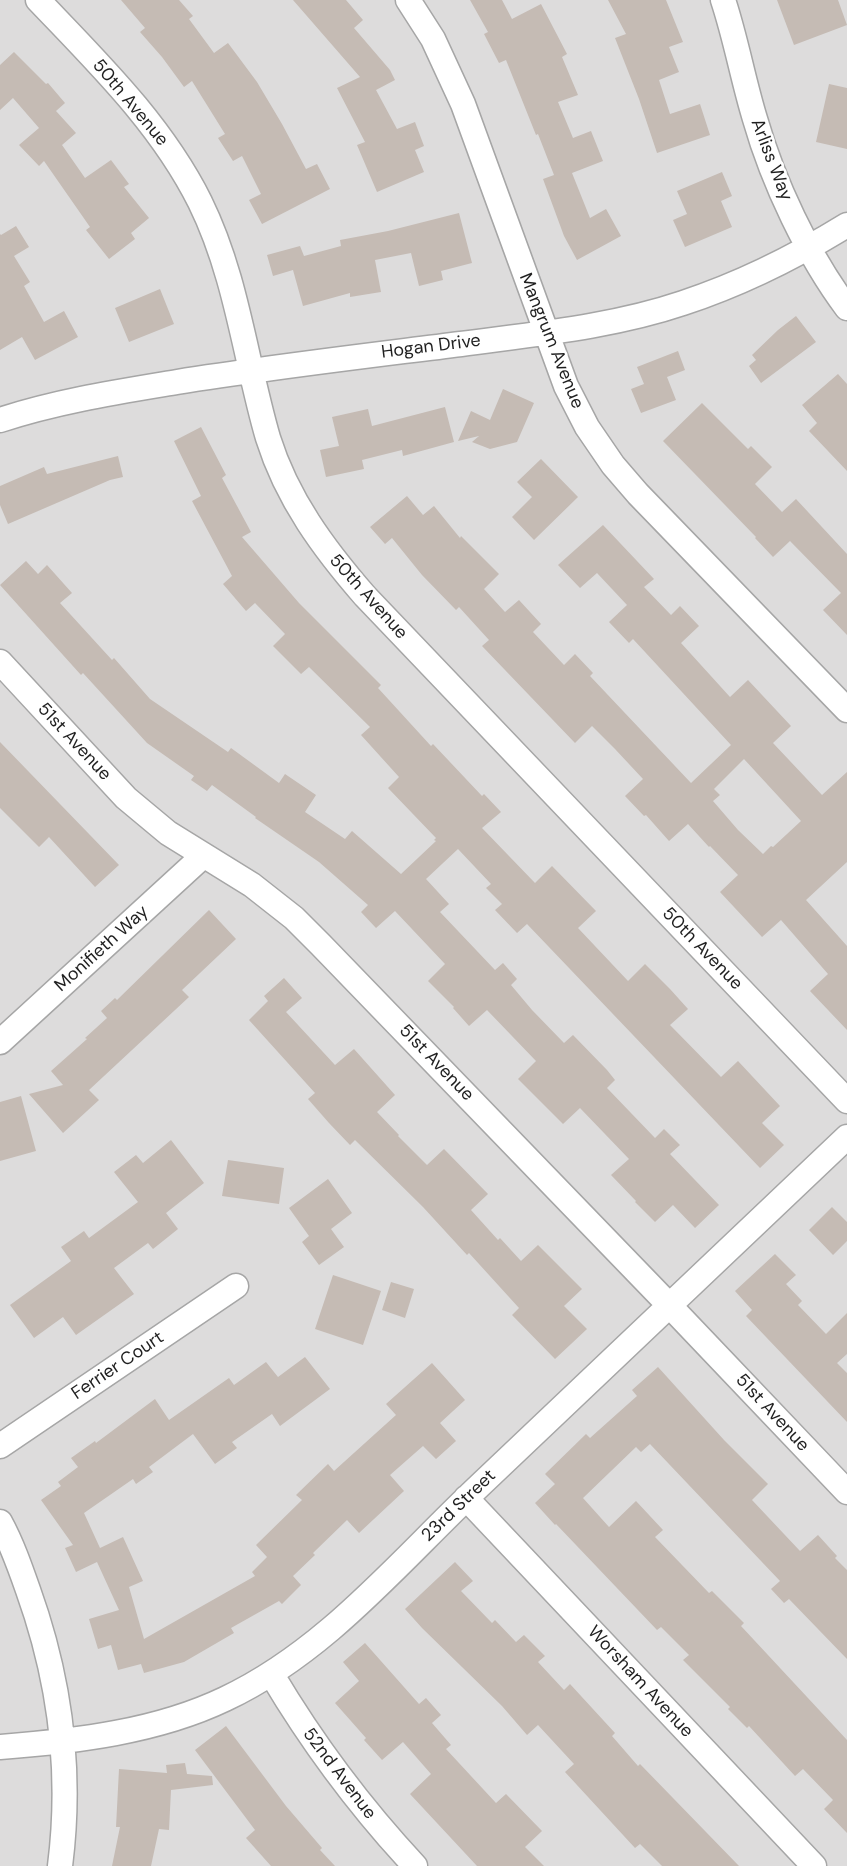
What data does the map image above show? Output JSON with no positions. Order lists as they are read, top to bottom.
{
  "streets": {
    "street": [
      "50th Avenue",
      "Arliss Way",
      "Mangrum Avenue",
      "Hogan Drive",
      "51st Avenue",
      "Monifieth Way",
      "Ferrier Court",
      "23rd Street",
      "Worsham Avenue",
      "52nd Avenue"
    ]
  },
  "crossings": [
    ["50th Avenue", "Hogan Drive"],
    ["Arliss Way", "Hogan Drive"],
    ["Mangrum Avenue", "Hogan Drive"],
    ["51st Avenue", "Monifieth Way"],
    ["51st Avenue", "23rd Street"],
    ["23rd Street", "Worsham Avenue"],
    ["23rd Street", "52nd Avenue"]
  ]
}
